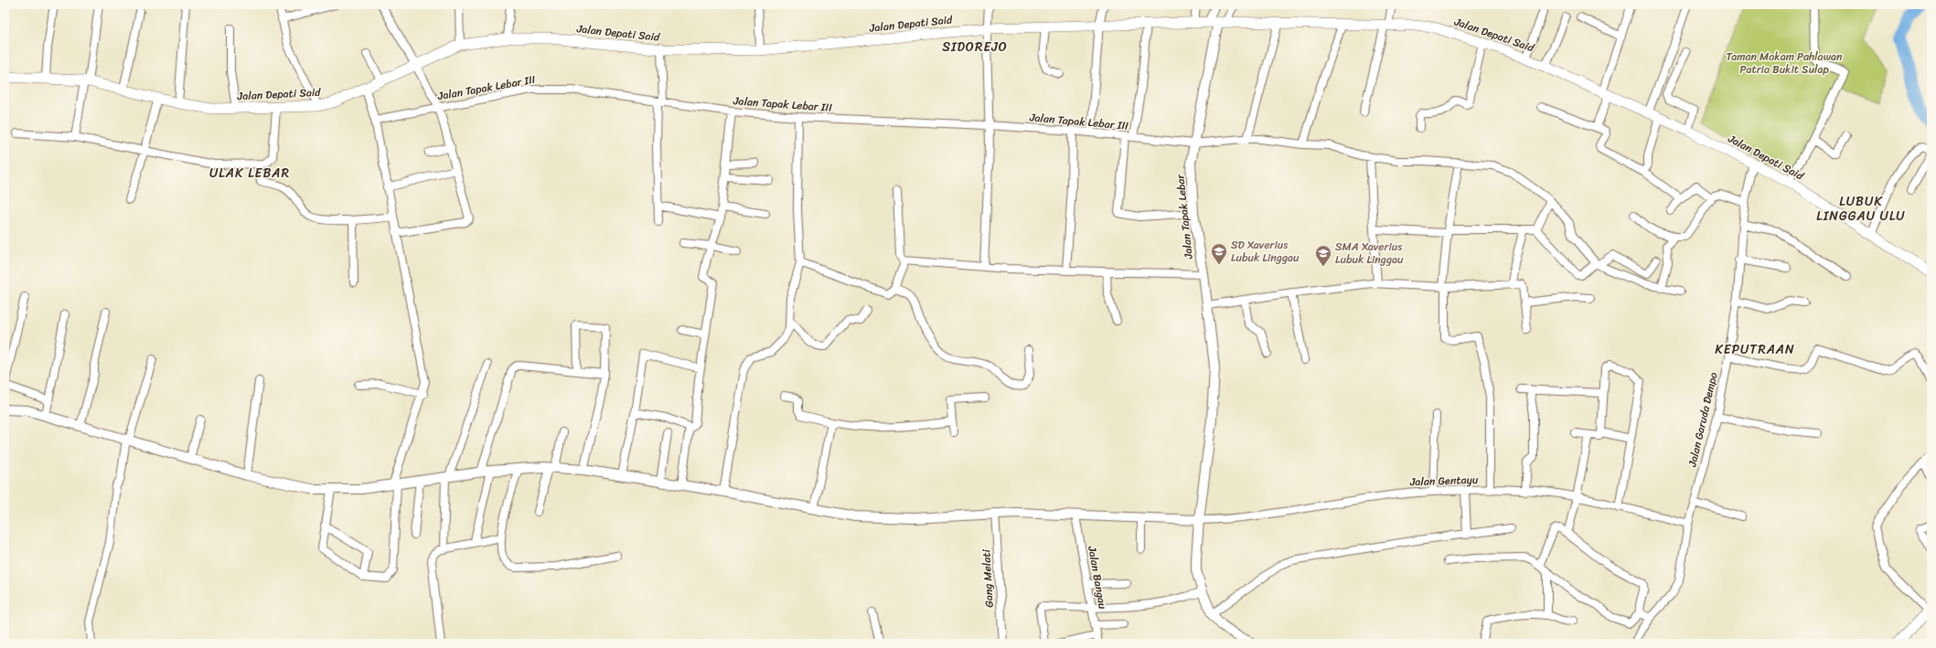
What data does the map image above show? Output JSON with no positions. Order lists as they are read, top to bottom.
{
  "streets": {
    "main road": ["Jalan Depati Said"],
    "street": [
      "Jalan Tapak Lebar III",
      "Jalan Tapak Lebar",
      "Jalan Garuda Dempo",
      "Jalan Gentayu",
      "Jalan Bangau",
      "Gang Melati"
    ]
  },
  "crossings": [
    ["Jalan Depati Said", "Jalan Tapak Lebar"],
    ["Jalan Depati Said", "Jalan Garuda Dempo"],
    ["Jalan Tapak Lebar III", "Jalan Tapak Lebar"],
    ["Jalan Tapak Lebar", "Jalan Gentayu"],
    ["Jalan Garuda Dempo", "Jalan Gentayu"]
  ],
  "districts": [
    "SIDOREJO",
    "ULAK LEBAR",
    "LUBUK LINGGAU ULU",
    "KEPUTRAAN"
  ],
  "parks": ["Taman Makam Pahlawan Patria Bukit Sulap"],
  "places": {
    "school or university": ["SD Xaverius Lubuk Linggau", "SMA Xaverius Lubuk Linggau"]
  }
}
